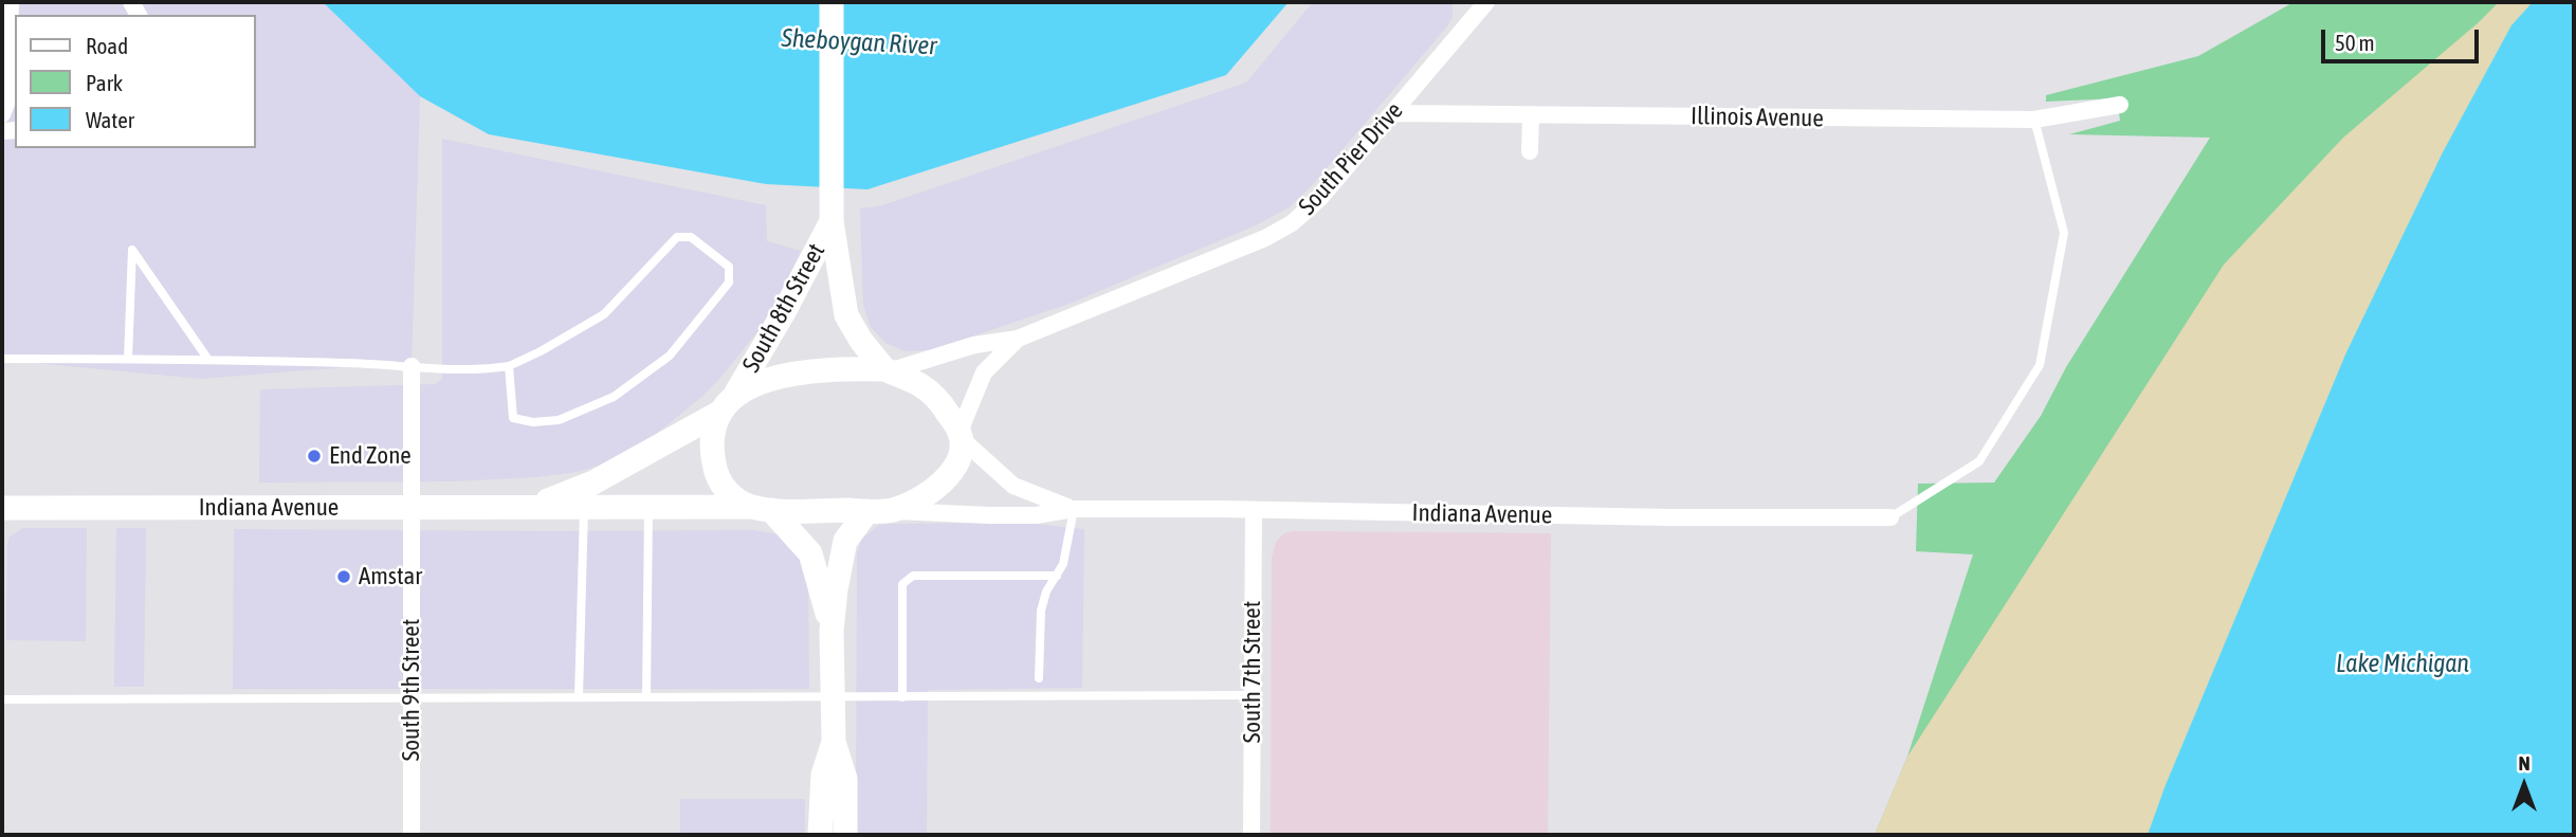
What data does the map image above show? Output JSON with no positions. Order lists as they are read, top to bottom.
{
  "streets": {
    "main road": ["South 8th Street", "Indiana Avenue"],
    "street": [
      "Illinois Avenue",
      "South Pier Drive",
      "South 7th Street",
      "South 9th Street"
    ]
  },
  "crossings": [
    ["Illinois Avenue", "South Pier Drive"],
    ["South Pier Drive", "South 8th Street"],
    ["South Pier Drive", "Indiana Avenue"],
    ["South 8th Street", "Indiana Avenue"],
    ["Indiana Avenue", "South 7th Street"],
    ["Indiana Avenue", "South 9th Street"]
  ],
  "water": ["Sheboygan River", "Lake Michigan"],
  "places": ["End Zone", "Amstar"],
  "legend": ["Road", "Park", "Water"],
  "scale_bar": "50 m",
  "north": "top"
}
